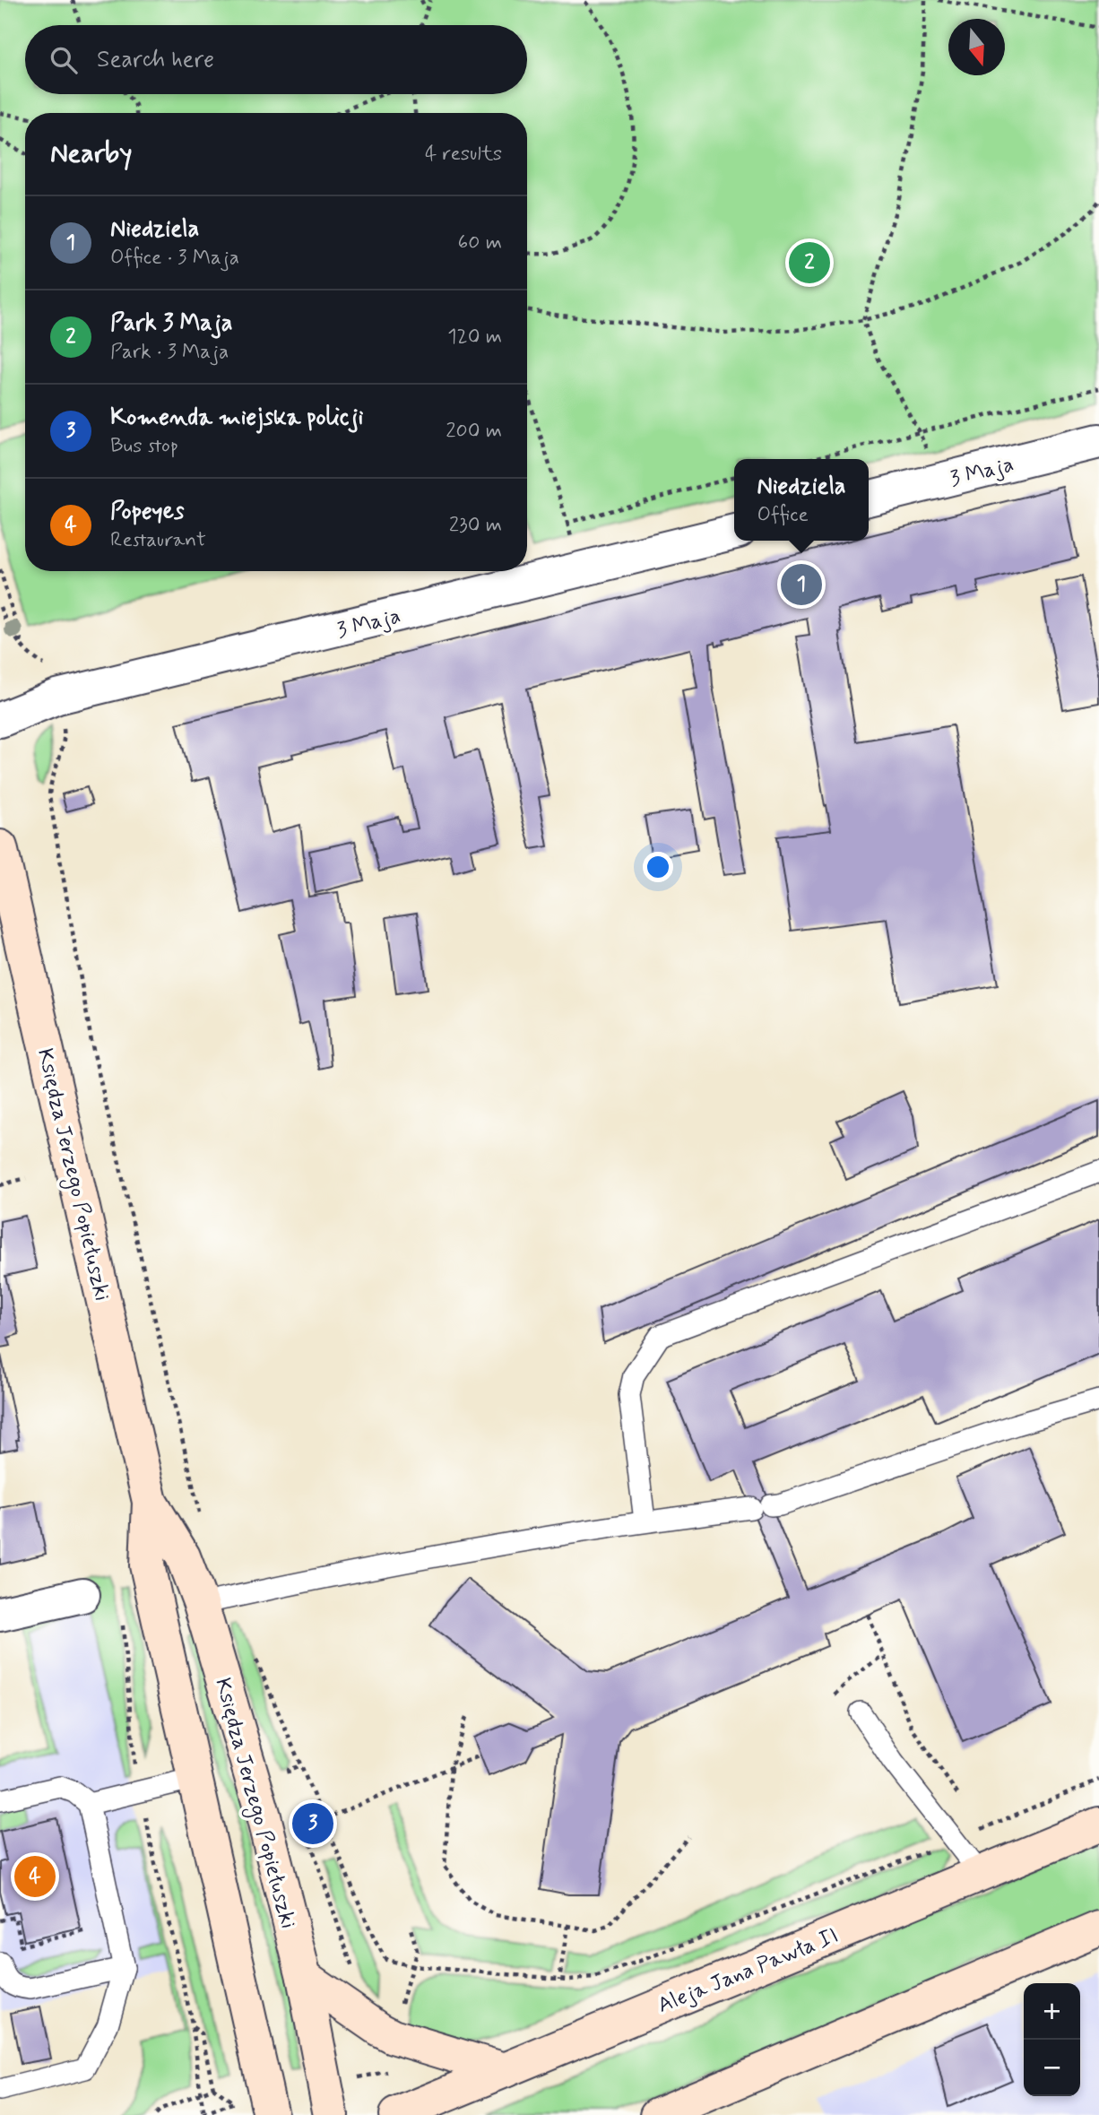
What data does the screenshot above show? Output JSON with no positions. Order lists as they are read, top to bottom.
{
  "streets": {
    "main road": ["Księdza Jerzego Popiełuszki", "Aleja Jana Pawła II"],
    "street": ["3 Maja"]
  },
  "north": "bottom",
  "page": {
    "search": "Search here",
    "heading": ["Nearby", "4 results"],
    "list": [
      {
        "mark": "1",
        "name": "Niedziela",
        "note": "Office · 3 Maja",
        "value": "60 m"
      },
      {
        "mark": "2",
        "name": "Park 3 Maja",
        "note": "Park · 3 Maja",
        "value": "120 m"
      },
      {
        "mark": "3",
        "name": "Komenda miejska policji",
        "note": "Bus stop",
        "value": "200 m"
      },
      {
        "mark": "4",
        "name": "Popeyes",
        "note": "Restaurant",
        "value": "230 m"
      }
    ],
    "pins": [
      "2",
      "1",
      "3",
      "4"
    ],
    "popup": ["Niedziela", "Office"],
    "map_buttons": ["+", "−"]
  }
}
